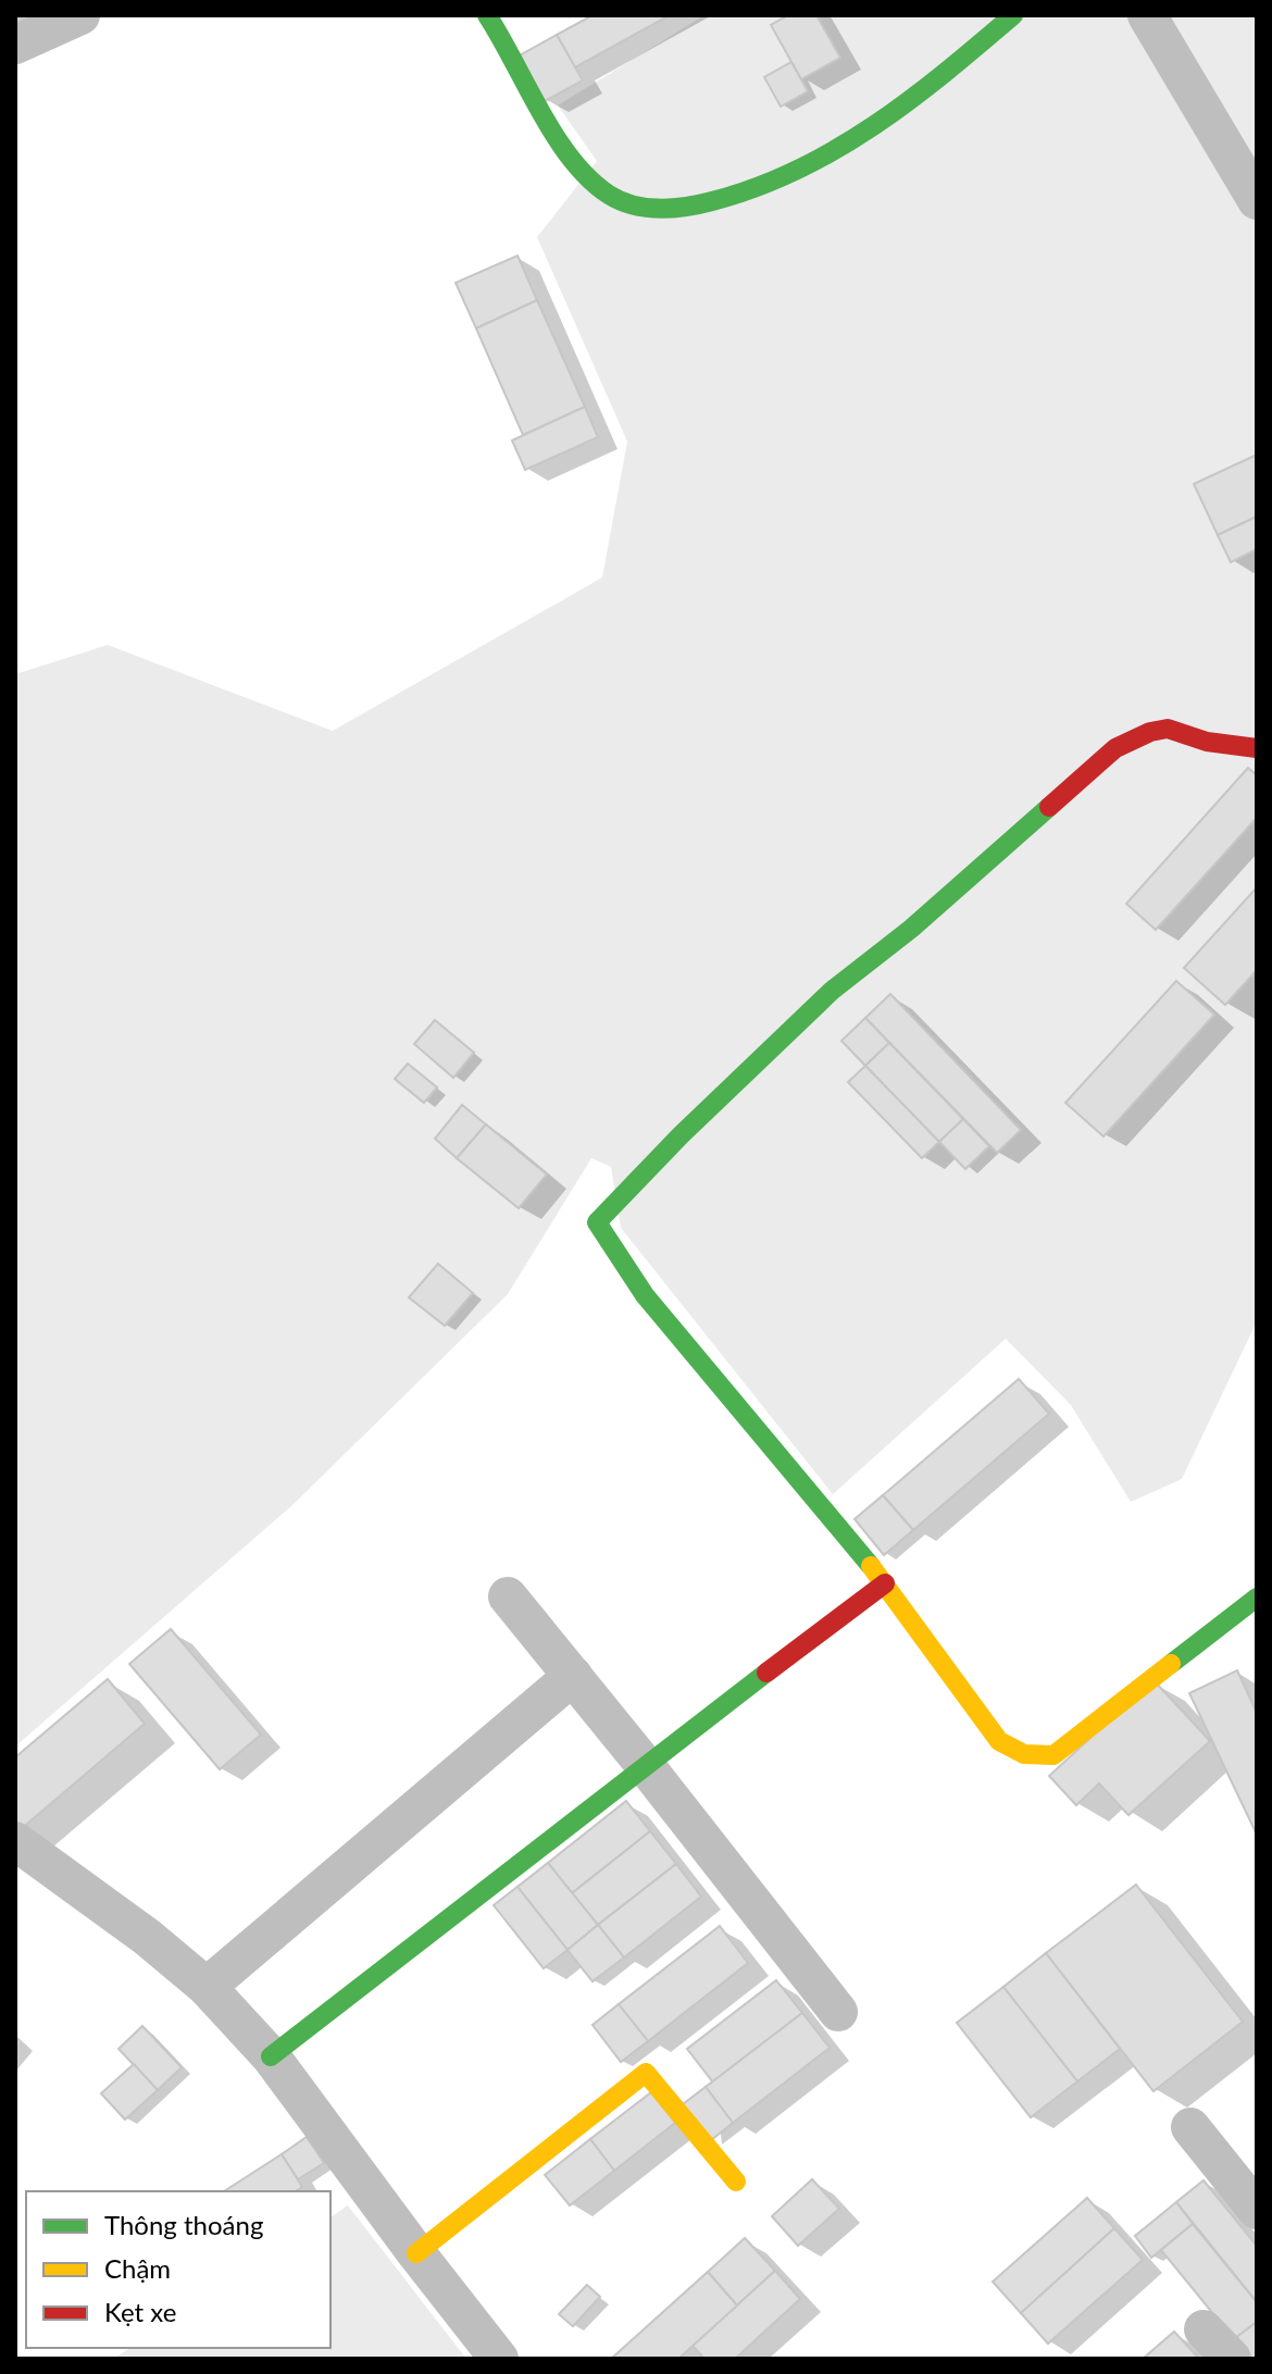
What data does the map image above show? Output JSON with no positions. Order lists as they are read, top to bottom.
{
  "legend": ["Thông thoáng", "Chậm", "Kẹt xe"]
}
